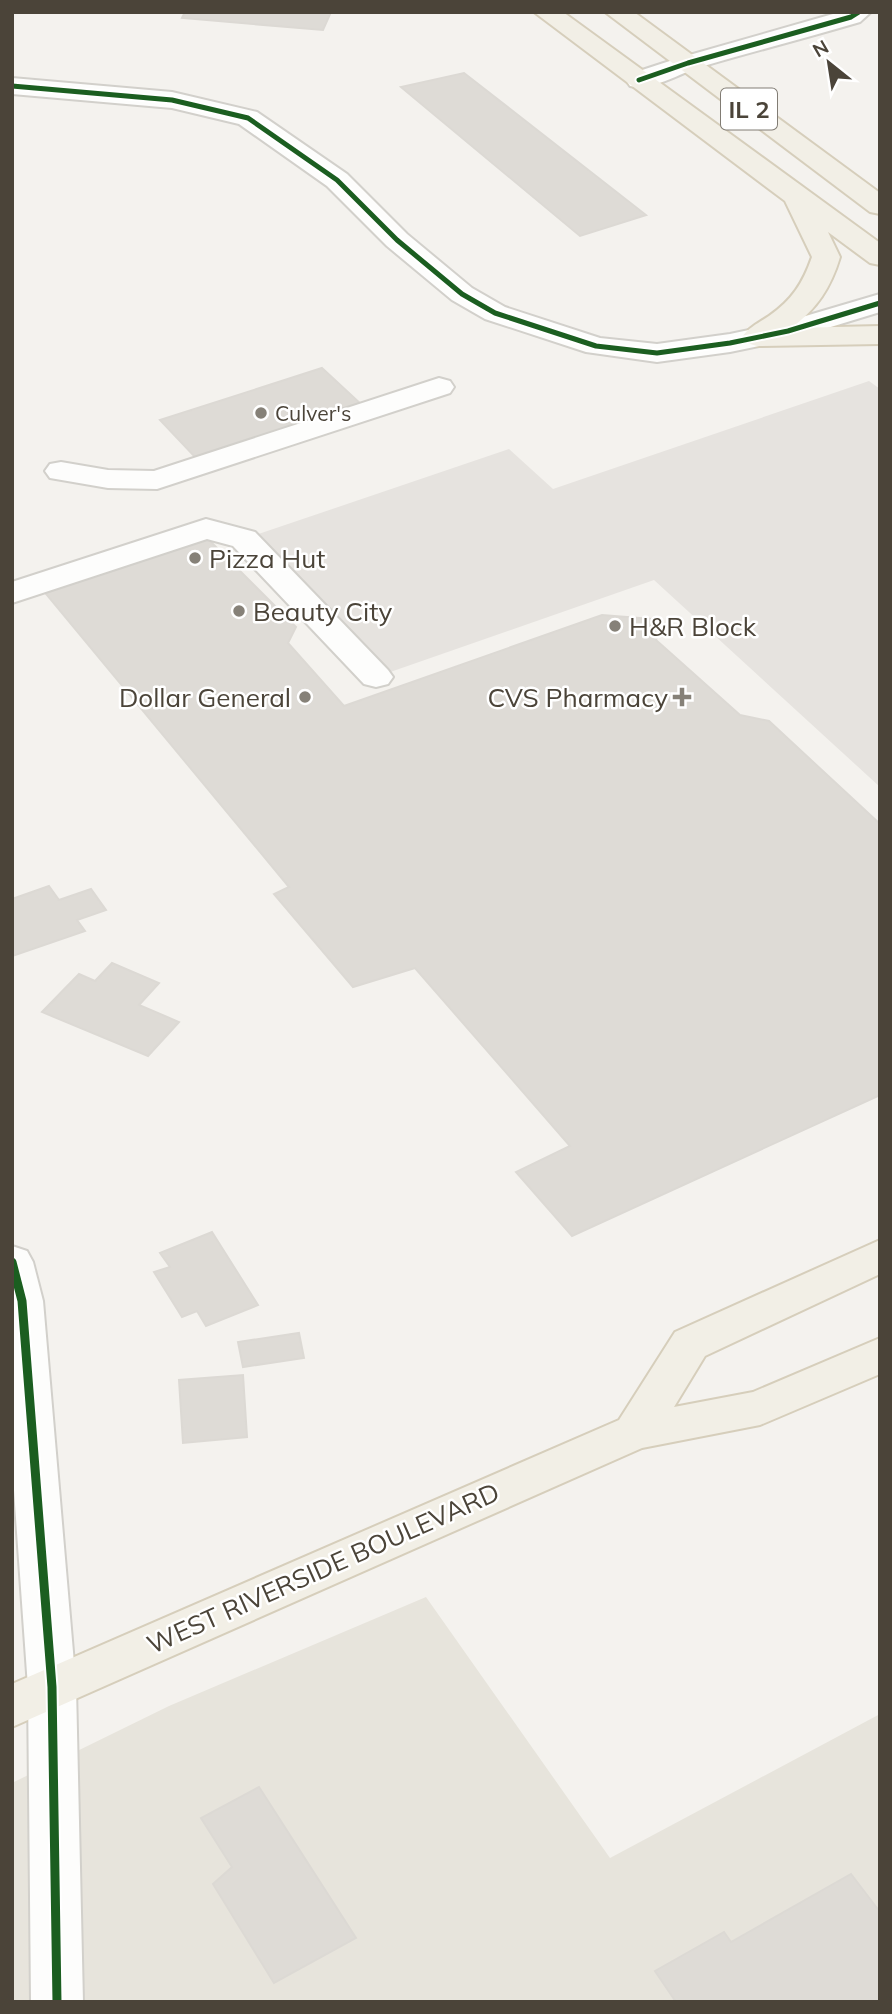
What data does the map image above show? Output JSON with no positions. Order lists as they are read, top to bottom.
{
  "streets": {
    "main road": ["IL 2", "WEST RIVERSIDE BOULEVARD"]
  },
  "places": {
    "other": [
      "Culver's",
      "Pizza Hut",
      "Beauty City",
      "H&R Block",
      "Dollar General"
    ],
    "health": ["CVS Pharmacy"]
  },
  "north": "top left"
}
